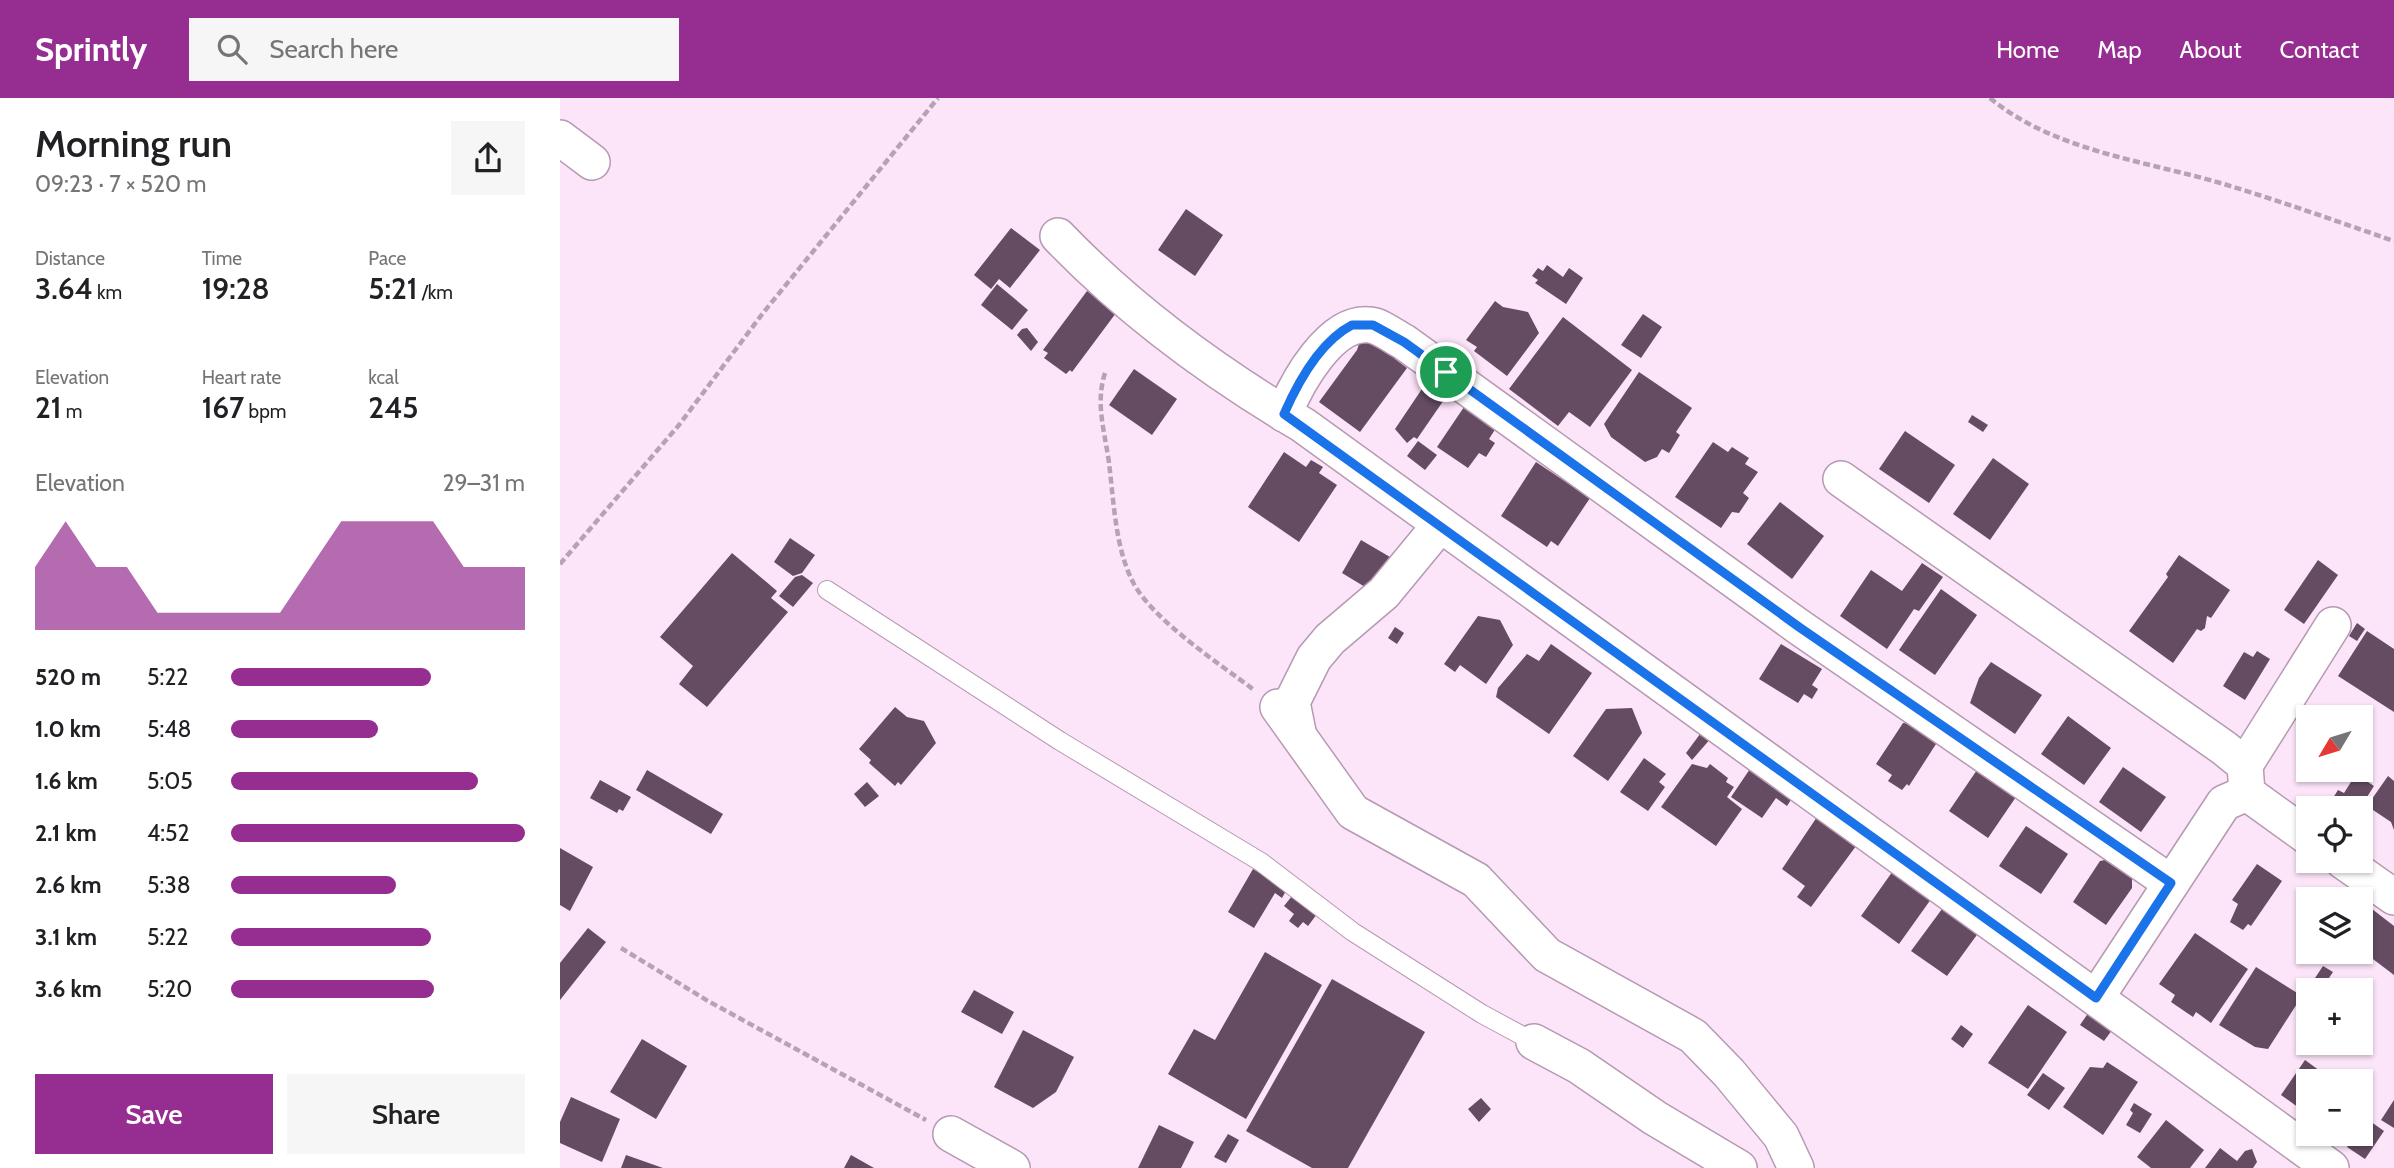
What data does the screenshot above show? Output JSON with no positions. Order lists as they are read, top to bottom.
{
  "north": "bottom left",
  "page": {
    "header": "Sprintly",
    "search": "Search here",
    "nav": [
      "Home",
      "Map",
      "About",
      "Contact"
    ],
    "heading": ["Morning run", "09:23 · 7 × 520 m"],
    "stats": [
      ["Distance", "3.64 km"],
      ["Time", "19:28"],
      ["Pace", "5:21 /km"],
      ["Elevation", "21 m"],
      ["Heart rate", "167 bpm"],
      ["kcal", "245"]
    ],
    "chart": ["Elevation", "29–31 m"],
    "list": [
      {
        "name": "520 m",
        "note": "5:22"
      },
      {
        "name": "1.0 km",
        "note": "5:48"
      },
      {
        "name": "1.6 km",
        "note": "5:05"
      },
      {
        "name": "2.1 km",
        "note": "4:52"
      },
      {
        "name": "2.6 km",
        "note": "5:38"
      },
      {
        "name": "3.1 km",
        "note": "5:22"
      },
      {
        "name": "3.6 km",
        "note": "5:20"
      }
    ],
    "map_buttons": ["+", "−"],
    "buttons": ["Save", "Share"]
  }
}
